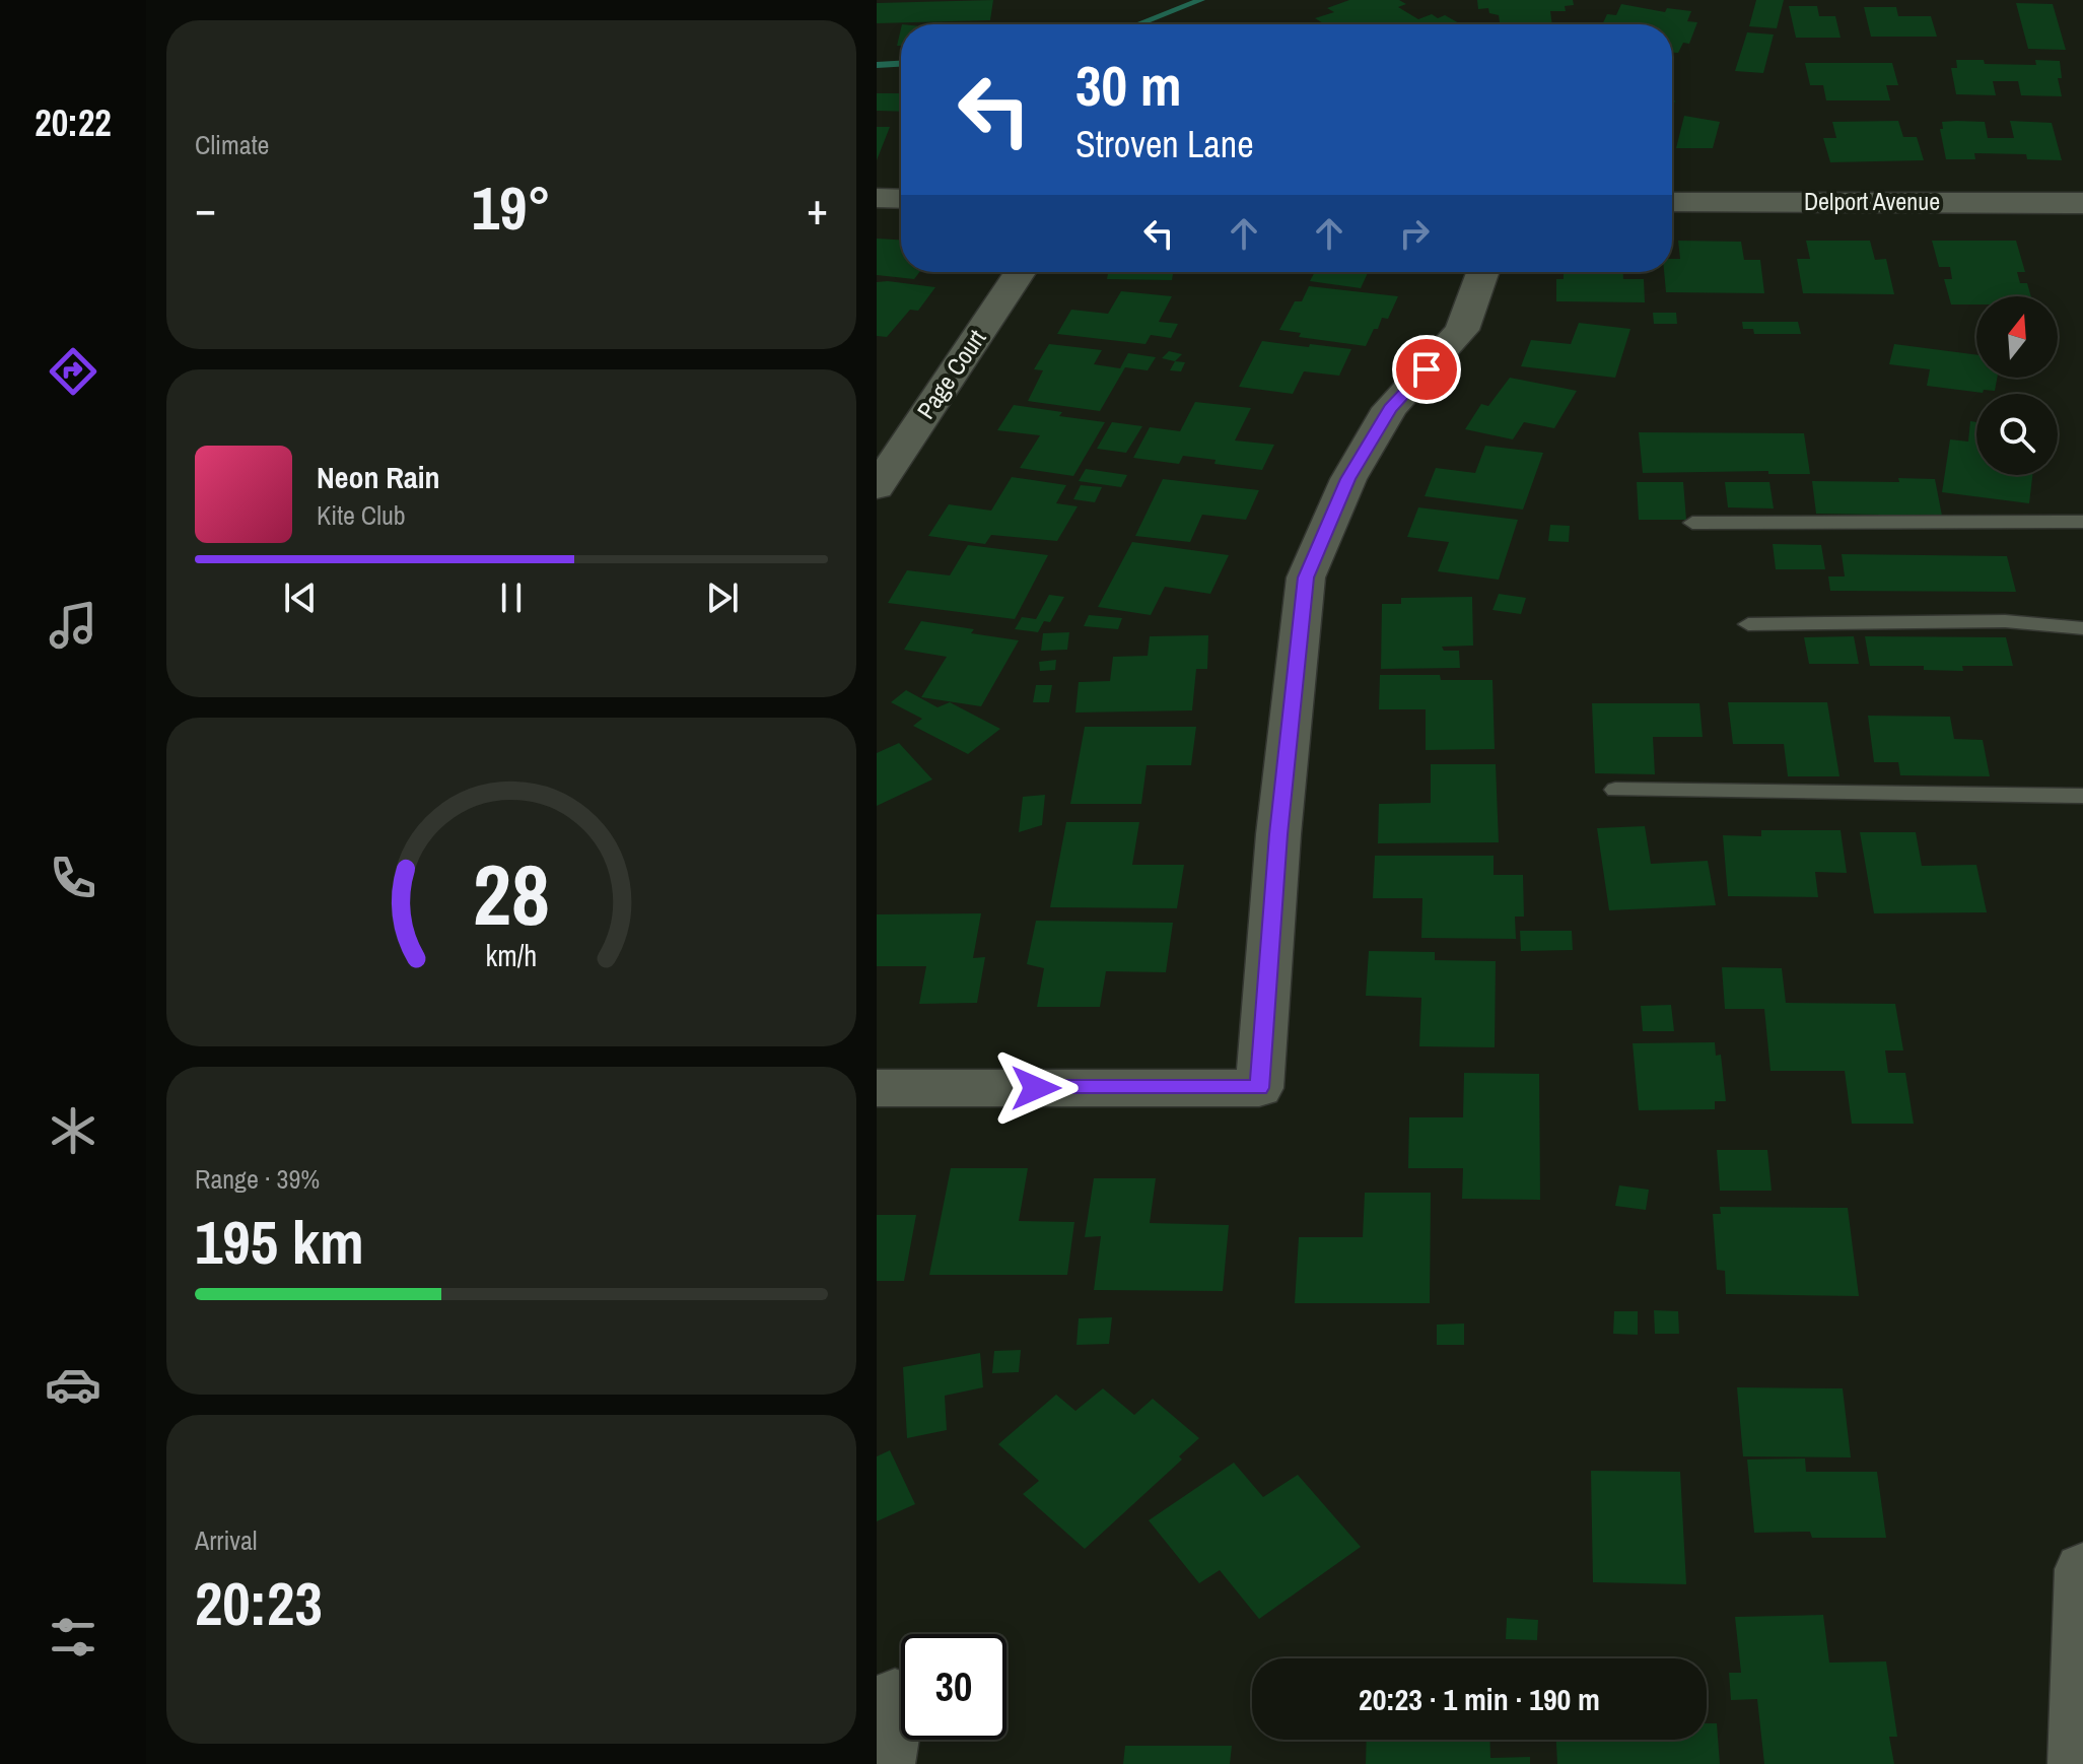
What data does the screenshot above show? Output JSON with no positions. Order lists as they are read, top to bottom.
{
  "streets": {
    "street": ["Delport Avenue", "Page Court"]
  },
  "north": "top",
  "page": {
    "tabs": "20:22",
    "tile": [
      "Climate",
      ["Range · 39%", "195 km"],
      ["Arrival", "20:23"]
    ],
    "turn": ["30 m", "Stroven Lane"],
    "heat": ["−", "19°", "+"],
    "song": ["Neon Rain", "Kite Club"],
    "limit": "30",
    "trip": "20:23 · 1 min · 190 m",
    "gauge": ["28", "km/h"]
  }
}
